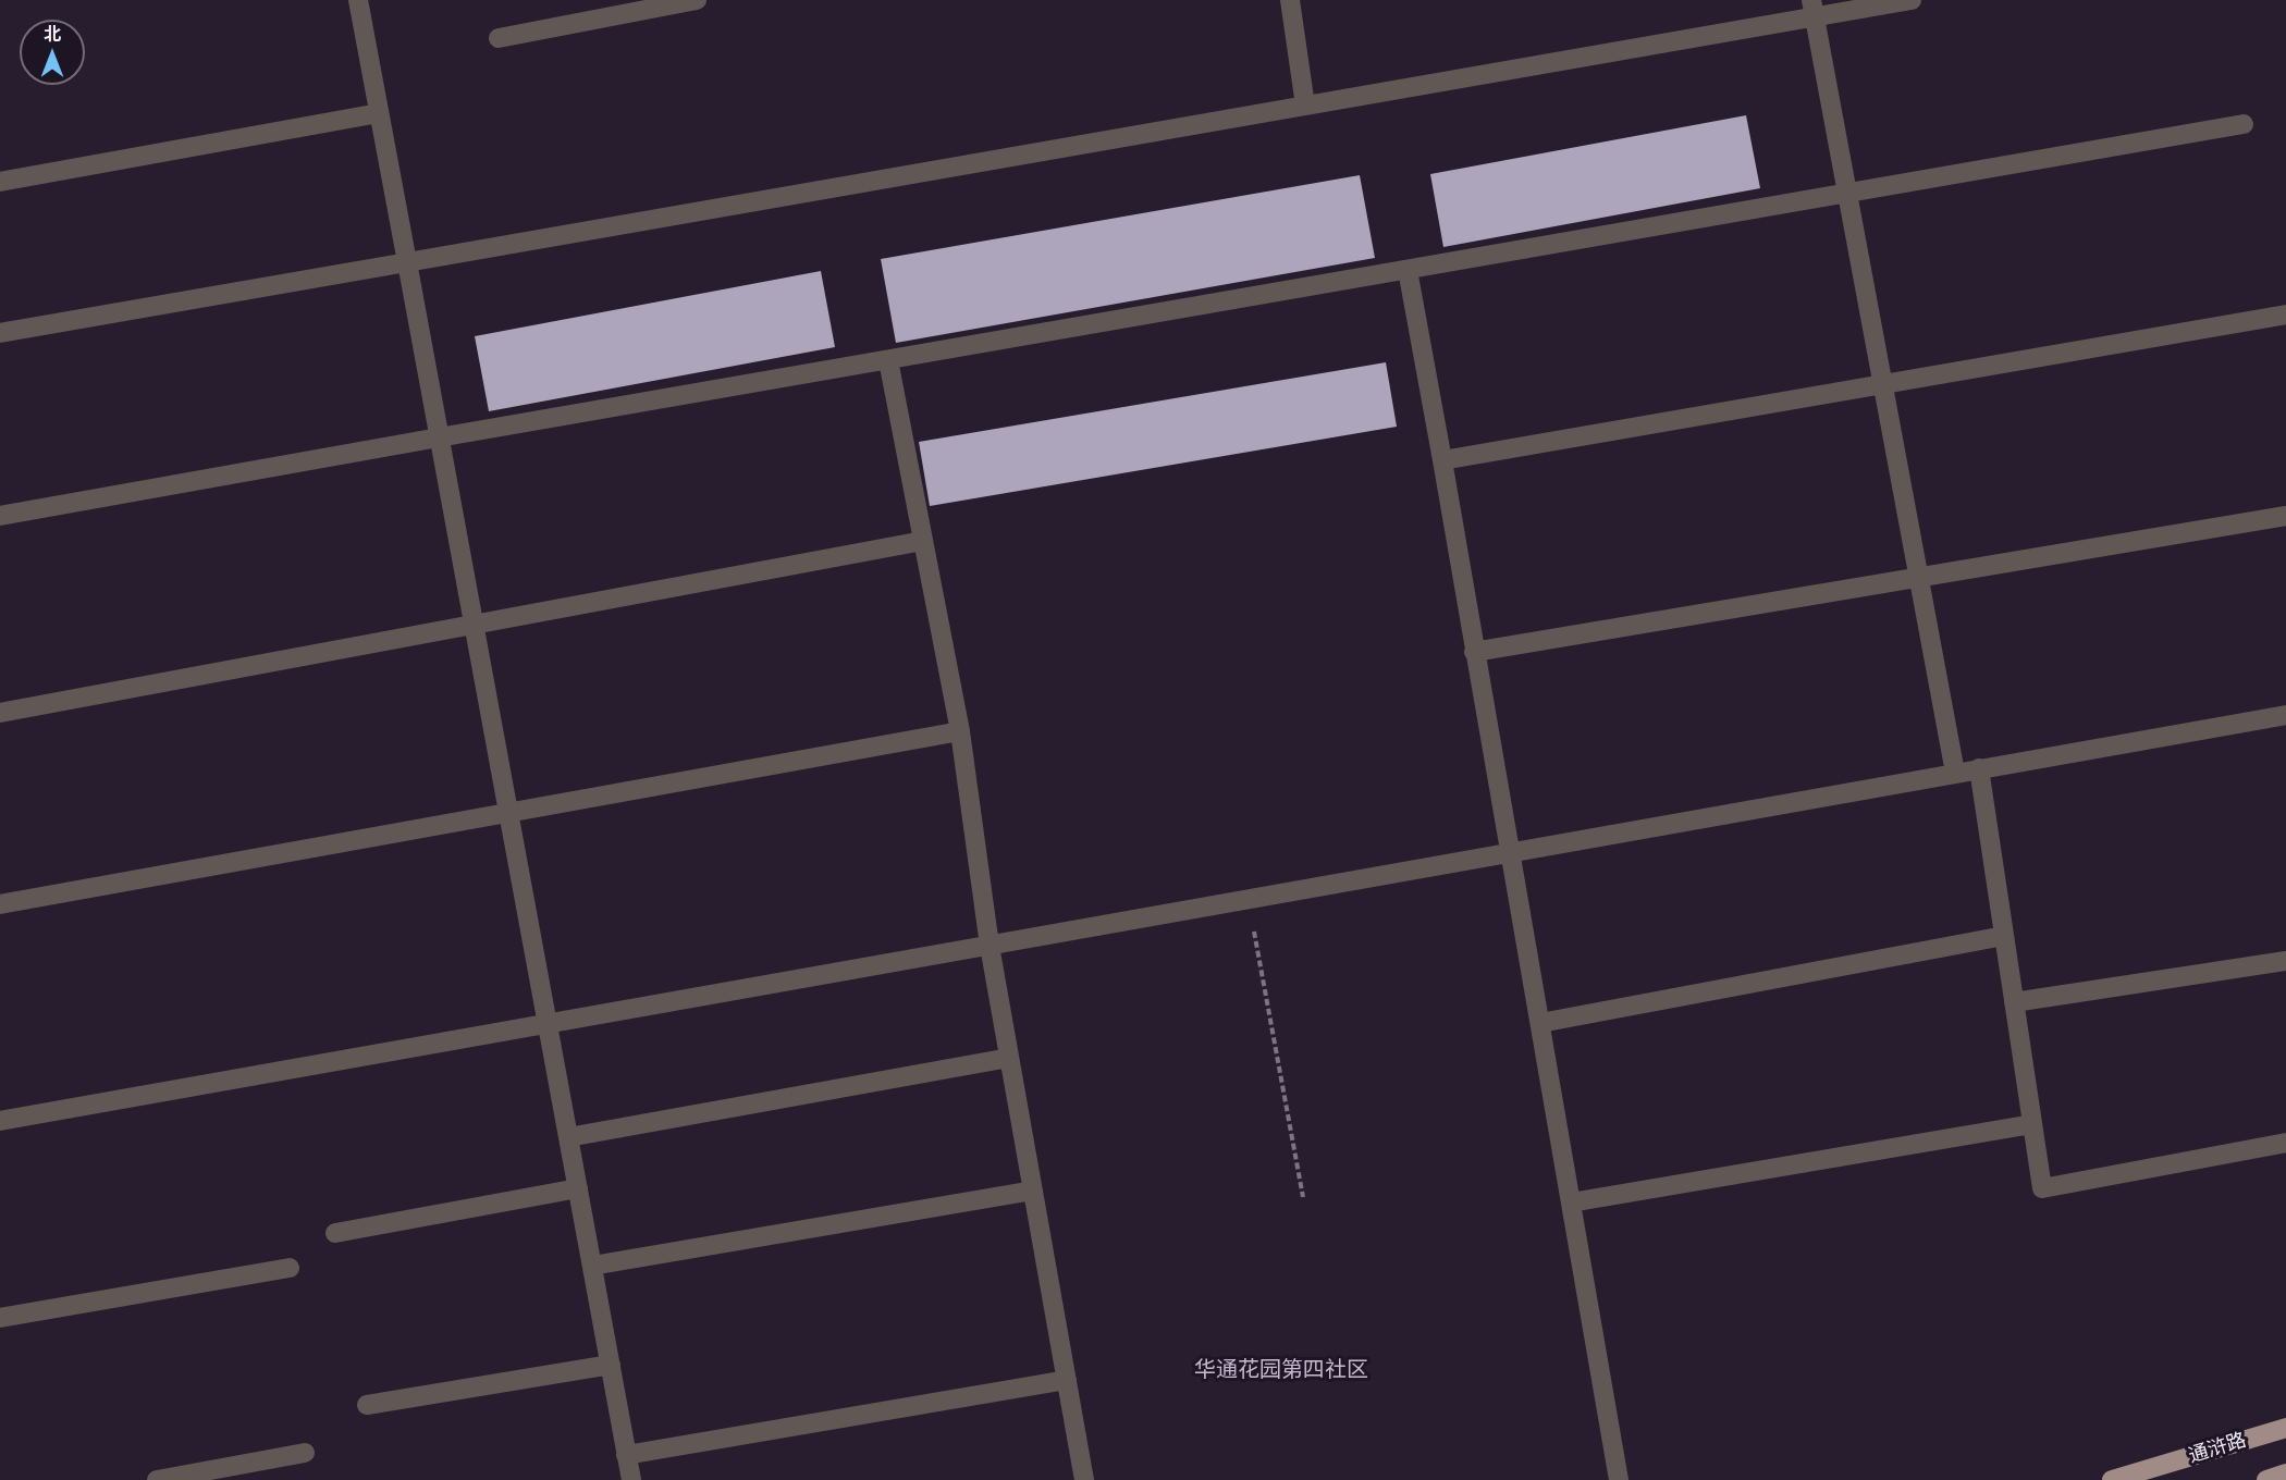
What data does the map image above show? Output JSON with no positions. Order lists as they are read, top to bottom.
{
  "streets": {
    "main road": ["通浒路"]
  },
  "districts": ["华通花园第四社区"],
  "north": "top"
}
